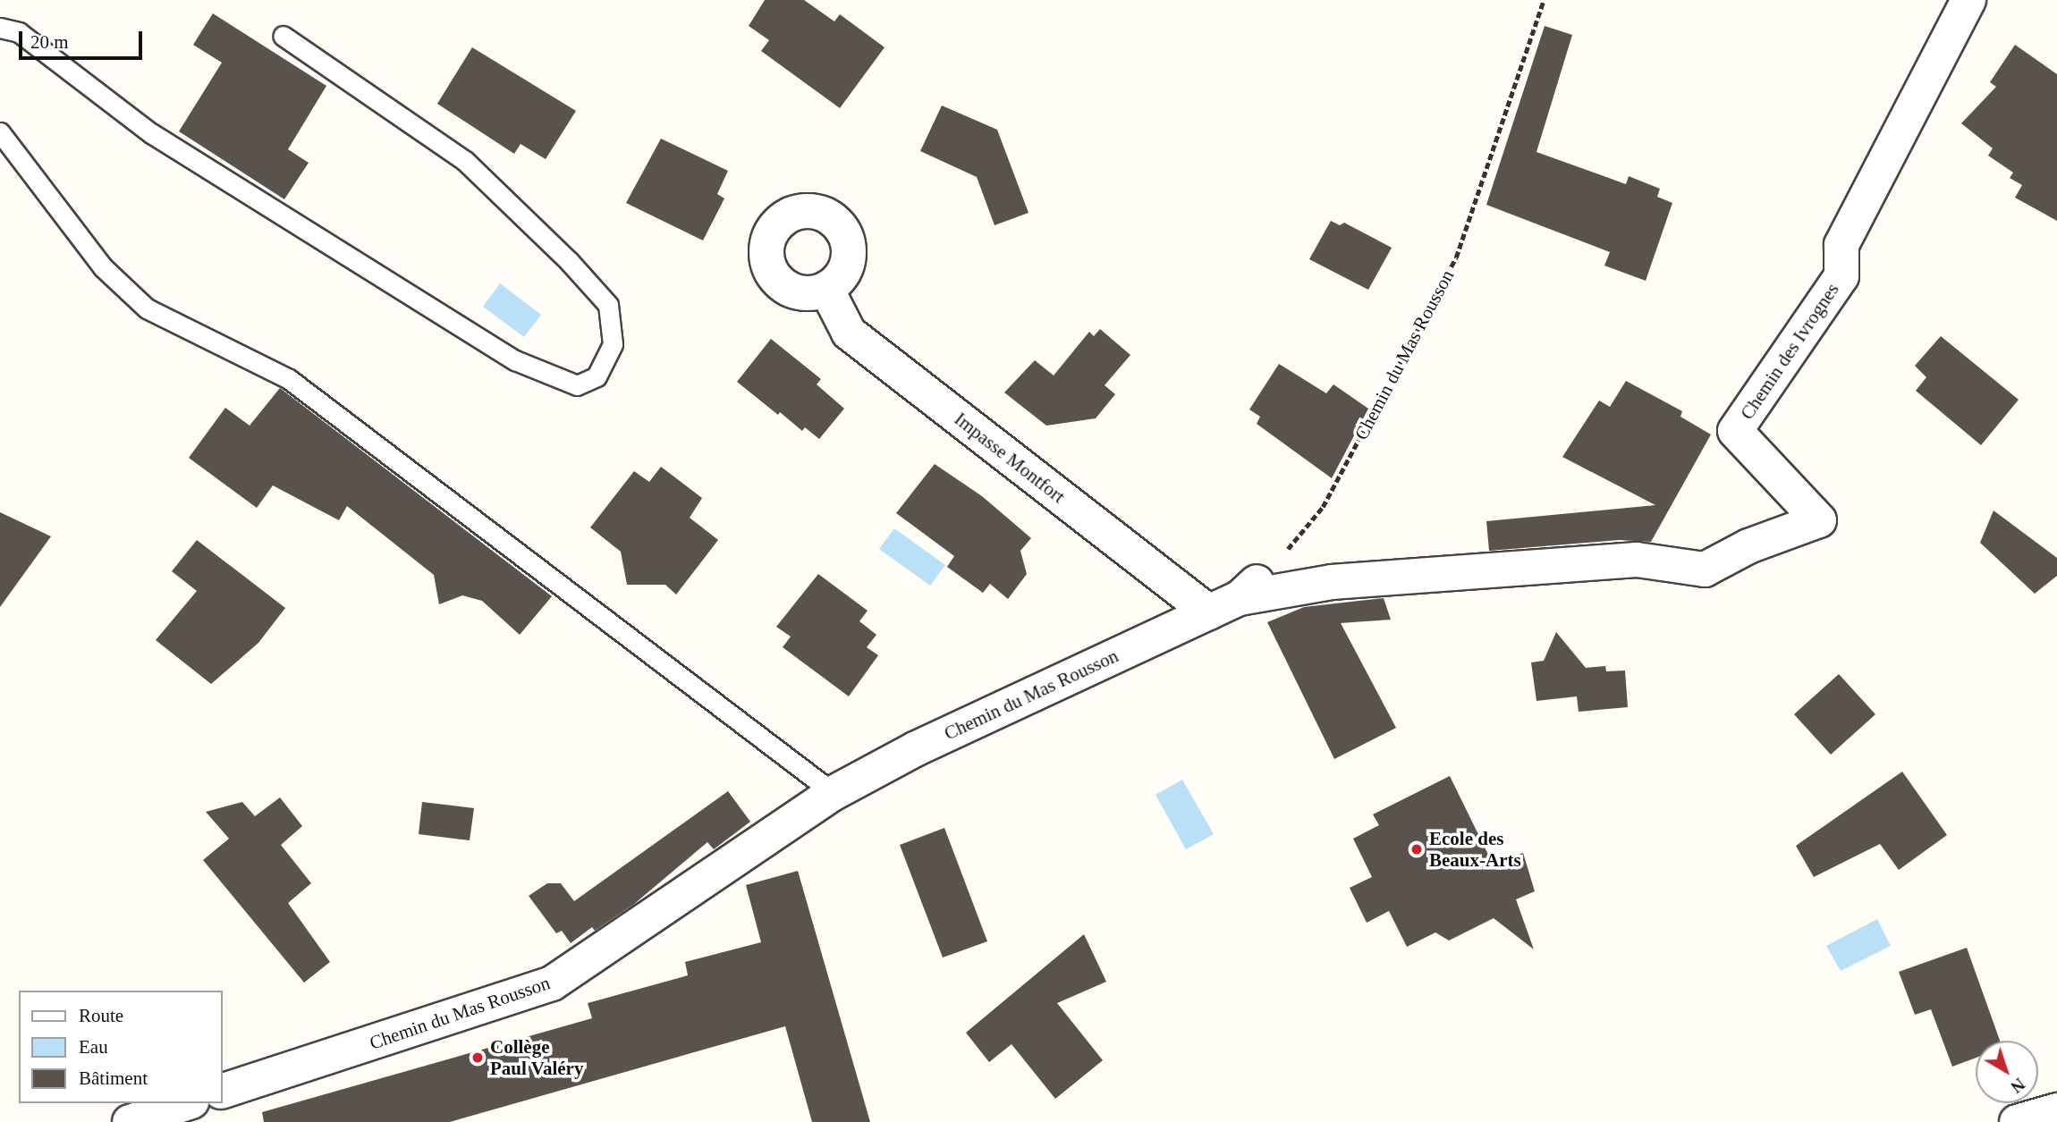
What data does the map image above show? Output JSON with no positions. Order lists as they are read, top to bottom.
{
  "streets": {
    "street": ["Chemin des Ivrognes", "Chemin du Mas Rousson", "Impasse Montfort"]
  },
  "crossings": [
    ["Chemin des Ivrognes", "Chemin du Mas Rousson"],
    ["Chemin des Ivrognes", "Impasse Montfort"],
    ["Chemin du Mas Rousson", "Impasse Montfort"]
  ],
  "places": ["Ecole des Beaux-Arts", "Collège Paul Valéry"],
  "legend": ["Route", "Eau", "Bâtiment"],
  "scale_bar": "20 m",
  "north": "bottom right"
}
